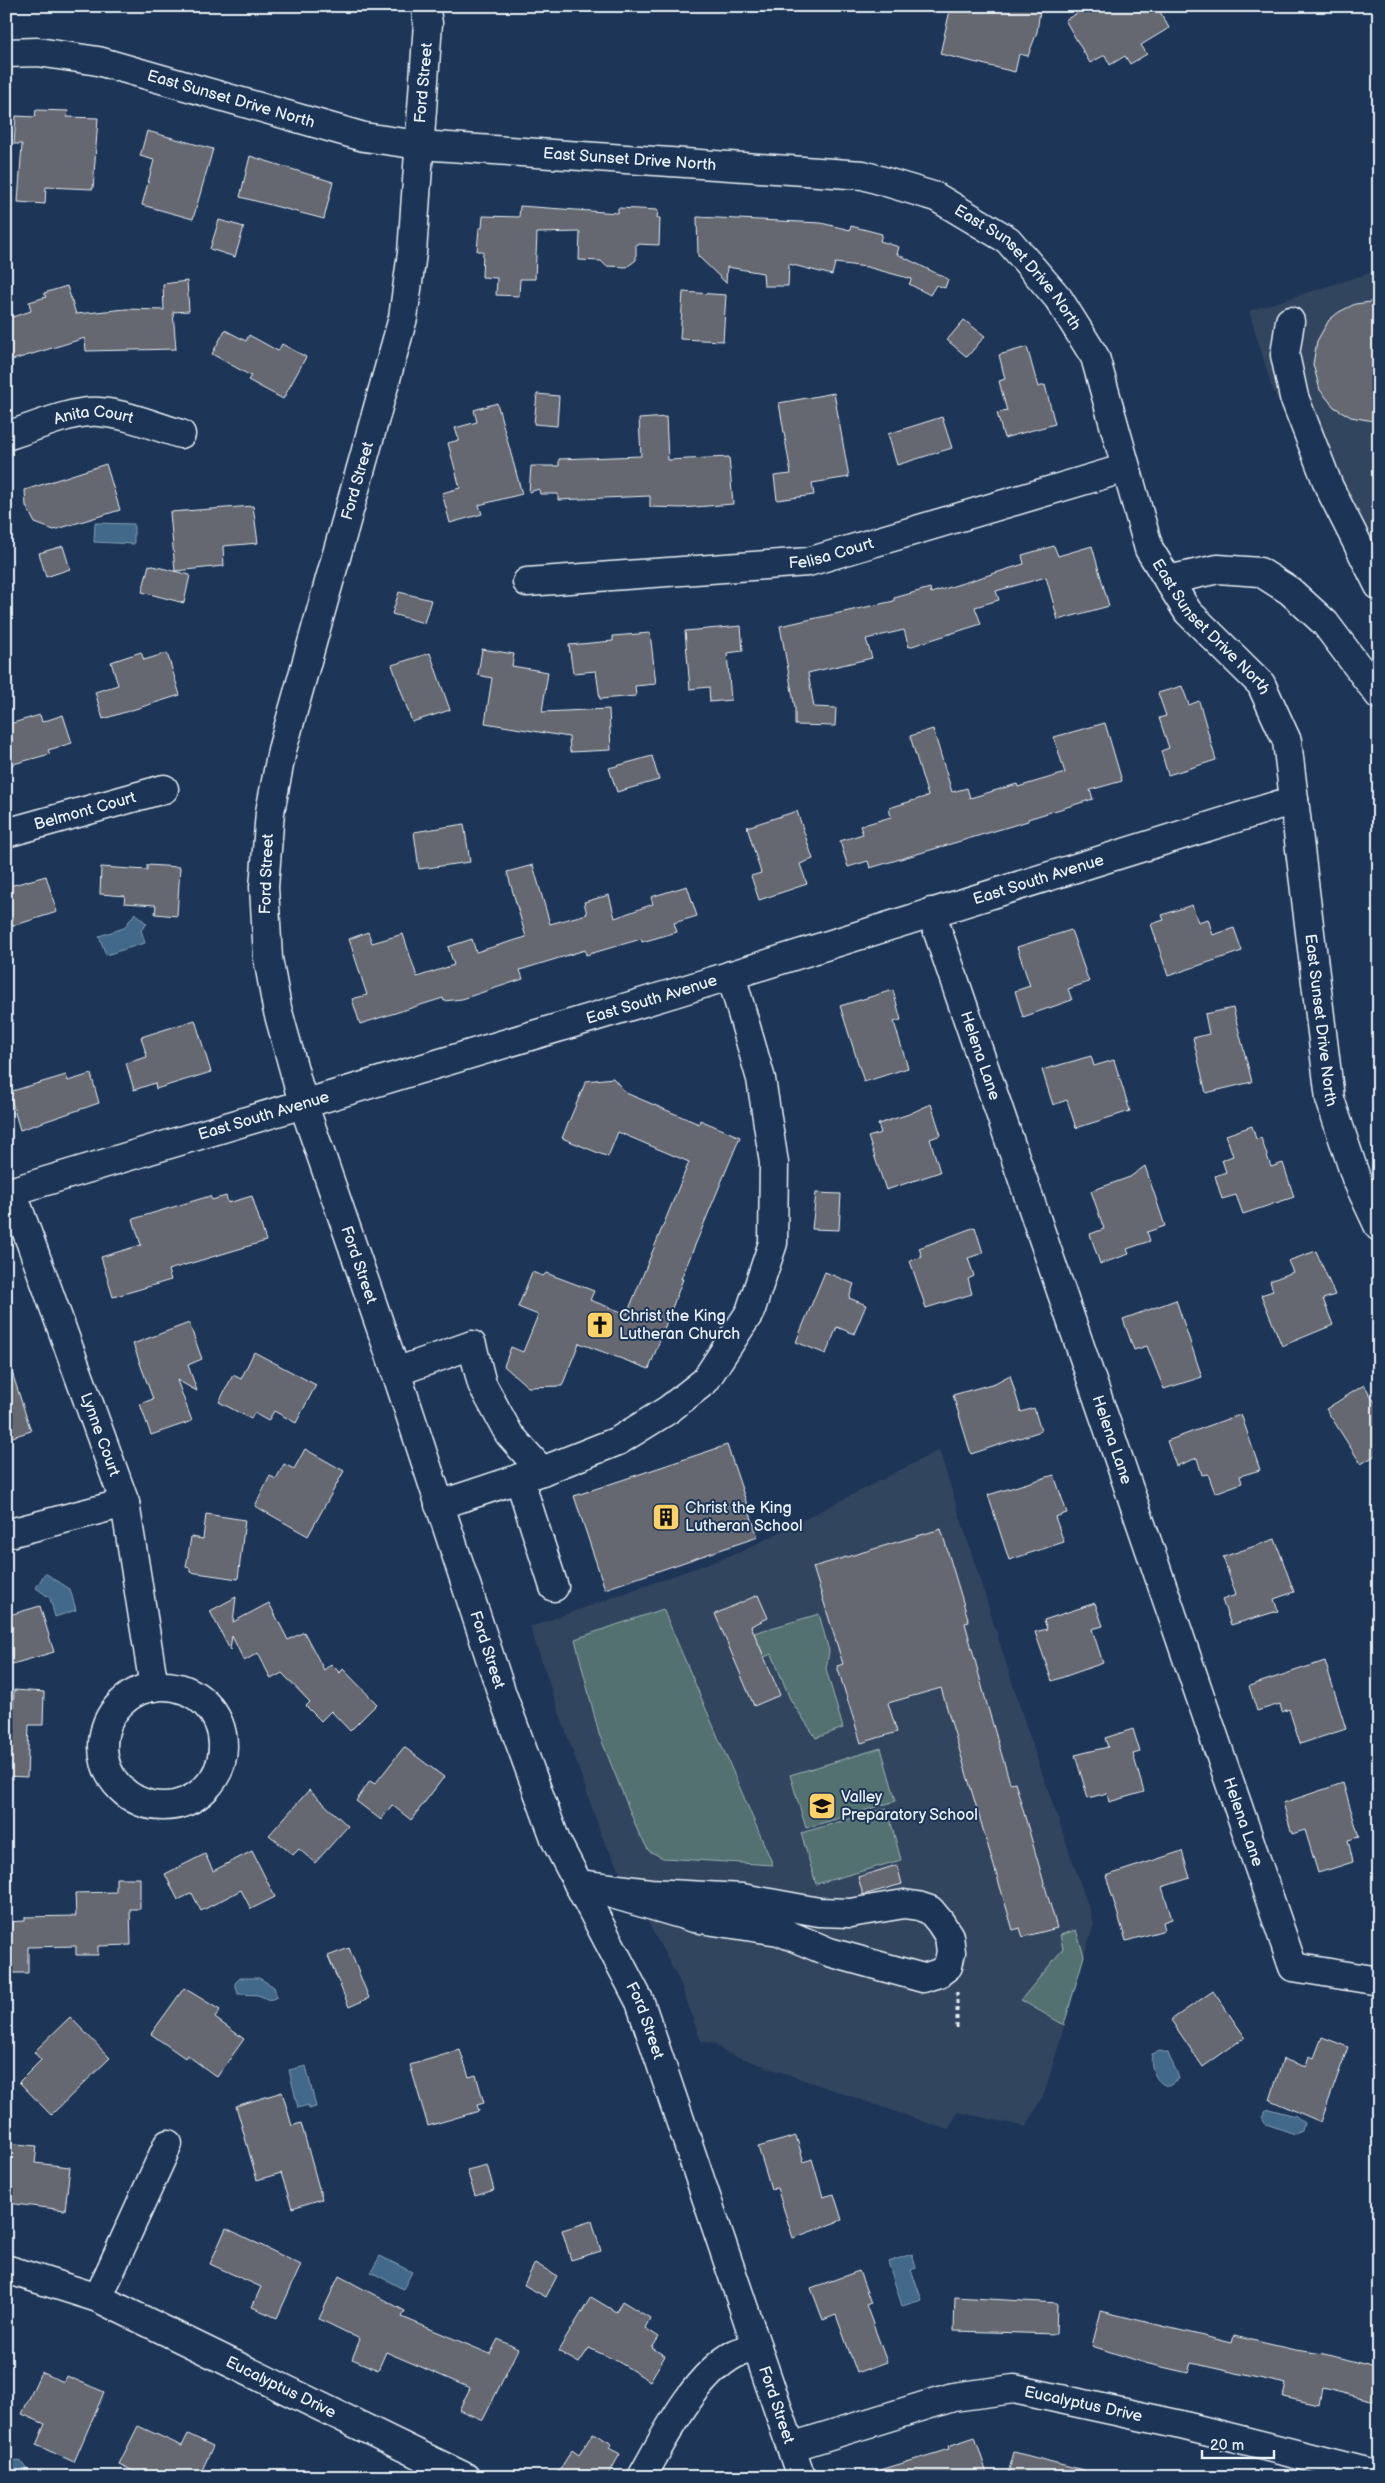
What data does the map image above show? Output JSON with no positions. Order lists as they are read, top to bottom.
{
  "streets": {
    "street": [
      "Ford Street",
      "East Sunset Drive North",
      "Anita Court",
      "Felisa Court",
      "Belmont Court",
      "East South Avenue",
      "Helena Lane",
      "Lynne Court",
      "Eucalyptus Drive"
    ]
  },
  "crossings": [
    ["Ford Street", "East Sunset Drive North"],
    ["Ford Street", "East South Avenue"],
    ["Ford Street", "Eucalyptus Drive"],
    ["East Sunset Drive North", "Felisa Court"],
    ["East Sunset Drive North", "East South Avenue"],
    ["East South Avenue", "Helena Lane"],
    ["East South Avenue", "Lynne Court"]
  ],
  "places": {
    "church": ["Christ the King Lutheran Church"],
    "building": ["Christ the King Lutheran School"],
    "school or university": ["Valley Preparatory School"]
  },
  "scale_bar": "20 m"
}
